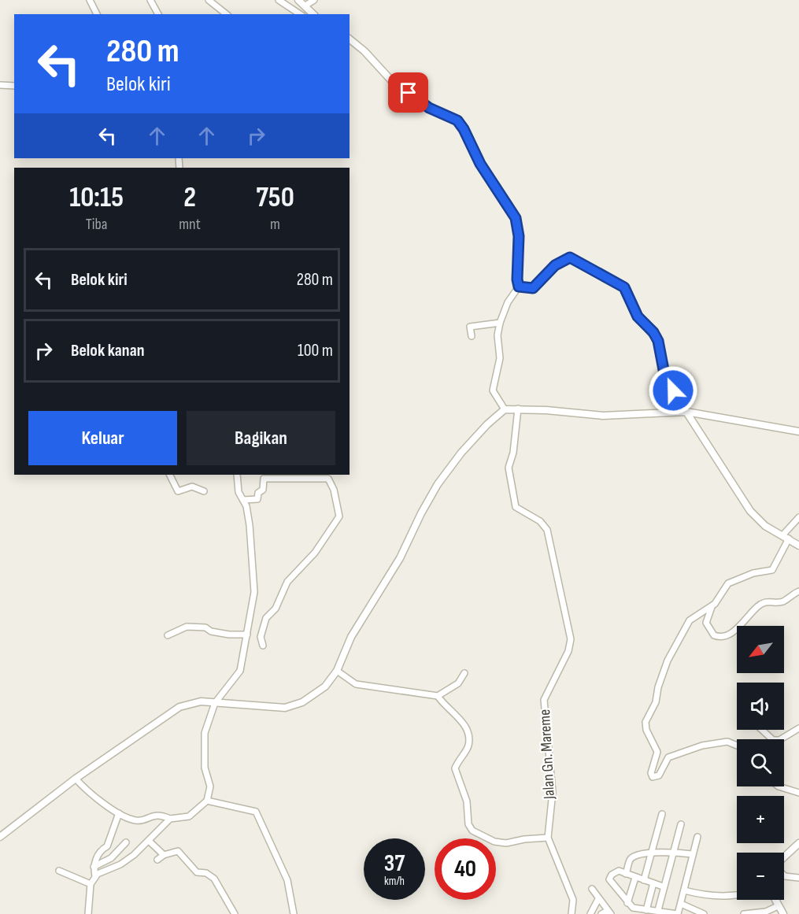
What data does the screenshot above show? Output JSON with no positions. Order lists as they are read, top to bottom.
{
  "streets": {
    "street": ["Jalan Gn. Mareme"]
  },
  "north": "bottom left",
  "page": {
    "turn": ["280 m", "Belok kiri"],
    "eta": [
      "10:15",
      "Tiba",
      "2",
      "mnt",
      "750",
      "m"
    ],
    "list": [
      {
        "name": "Belok kiri",
        "value": "280 m"
      },
      {
        "name": "Belok kanan",
        "value": "100 m"
      }
    ],
    "buttons": ["Keluar", "Bagikan"],
    "map_buttons": ["+", "−"],
    "speed": "37 km/h",
    "limit": "40"
  }
}
